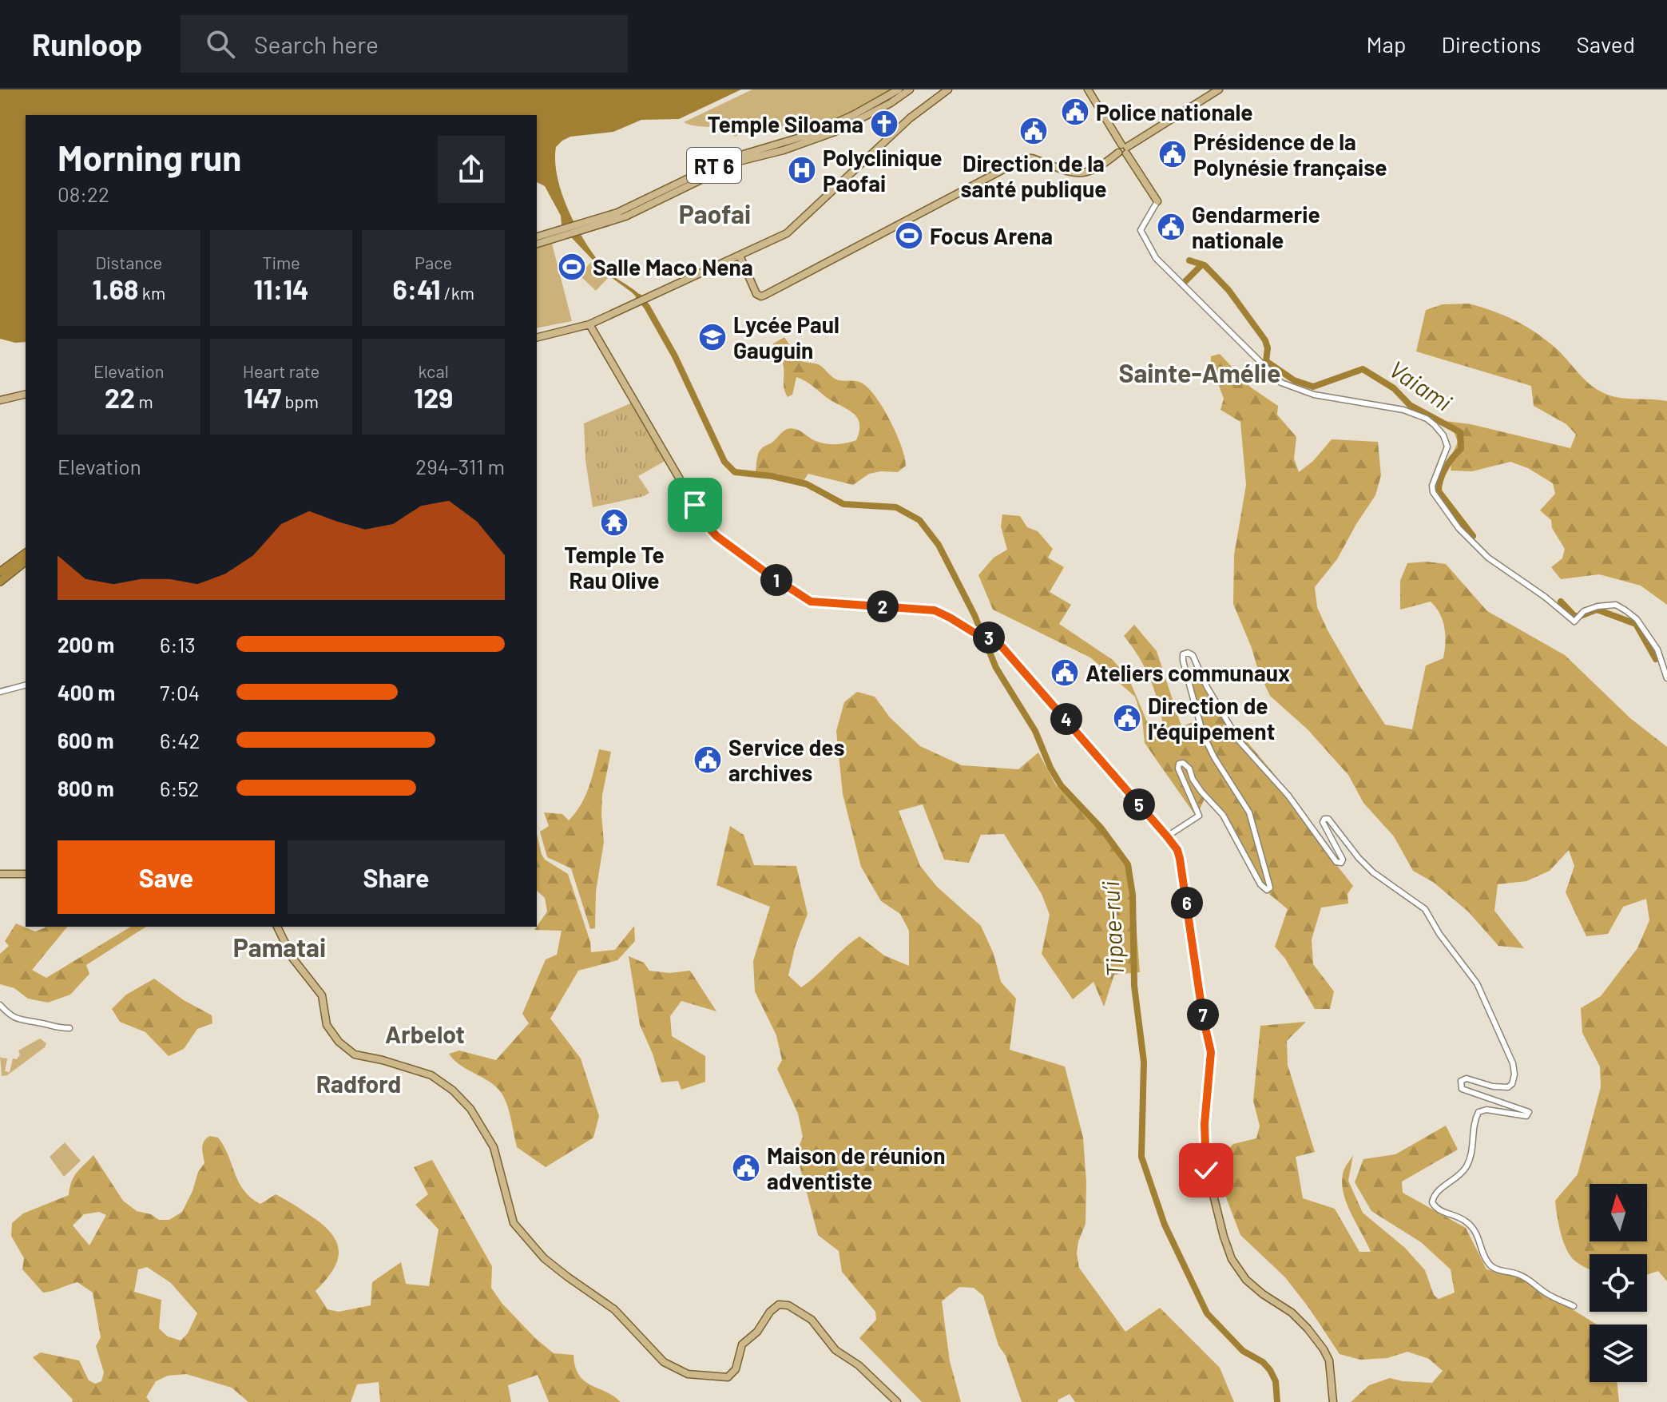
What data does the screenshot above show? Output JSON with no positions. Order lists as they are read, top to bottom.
{
  "streets": {
    "main road": ["RT 6"]
  },
  "districts": [
    "Paofai",
    "Sainte-Amélie",
    "Pamatai",
    "Arbelot",
    "Radford"
  ],
  "water": ["Vaiami", "Tipae-ru’i"],
  "places": {
    "public building": [
      "Police nationale",
      "Direction de la santé publique",
      "Présidence de la Polynésie française",
      "Gendarmerie nationale",
      "Ateliers communaux",
      "Direction de l'équipement",
      "Service des archives",
      "Maison de réunion adventiste"
    ],
    "church": ["Temple Siloama"],
    "hospital": ["Polyclinique Paofai"],
    "sports": ["Focus Arena", "Salle Maco Nena"],
    "school or university": ["Lycée Paul Gauguin"],
    "temple": ["Temple Te Rau Olive"]
  },
  "north": "top",
  "page": {
    "header": "Runloop",
    "search": "Search here",
    "nav": ["Map", "Directions", "Saved"],
    "heading": ["Morning run", "08:22"],
    "stats": [
      ["Distance", "1.68 km"],
      ["Time", "11:14"],
      ["Pace", "6:41 /km"],
      ["Elevation", "22 m"],
      ["Heart rate", "147 bpm"],
      ["kcal", "129"]
    ],
    "chart": ["Elevation", "294–311 m"],
    "pins": [
      "1",
      "2",
      "3",
      "4",
      "5",
      "6",
      "7"
    ],
    "list": [
      {
        "name": "200 m",
        "note": "6:13"
      },
      {
        "name": "400 m",
        "note": "7:04"
      },
      {
        "name": "600 m",
        "note": "6:42"
      },
      {
        "name": "800 m",
        "note": "6:52"
      }
    ],
    "buttons": ["Save", "Share"]
  }
}
